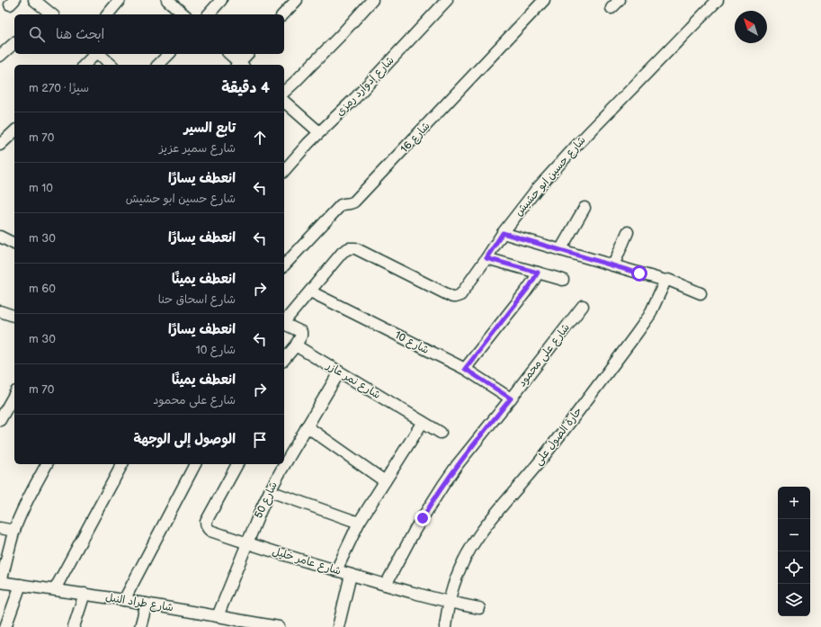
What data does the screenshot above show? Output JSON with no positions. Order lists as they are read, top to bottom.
{
  "streets": {
    "street": [
      "شارع إدوارد رمزى",
      "شارع 16",
      "شارع حسين ابو حشيش",
      "شارع 10",
      "شارع على محمود",
      "شارع نمر عازر",
      "حارة الصول على",
      "شارع 50",
      "شارع عامر خليل",
      "شارع طراد النيل"
    ]
  },
  "crossings": [
    ["شارع حسين ابو حشيش", "شارع 10"],
    ["شارع 10", "شارع على محمود"],
    ["شارع على محمود", "شارع عامر خليل"],
    ["شارع نمر عازر", "شارع 50"],
    ["حارة الصول على", "شارع عامر خليل"],
    ["شارع 50", "شارع عامر خليل"],
    ["شارع 50", "شارع طراد النيل"]
  ],
  "north": "top left",
  "page": {
    "search": "ابحث هنا",
    "heading": ["4 دقيقة", "سيرًا · 270 m"],
    "list": [
      ["تابع السير", "شارع سمير عزيز", "70 m"],
      ["انعطف يسارًا", "شارع حسين ابو حشيش", "10 m"],
      ["انعطف يسارًا", "30 m"],
      ["انعطف يمينًا", "شارع اسحاق حنا", "60 m"],
      ["انعطف يسارًا", "شارع 10", "30 m"],
      ["انعطف يمينًا", "شارع على محمود", "70 m"],
      "الوصول إلى الوجهة"
    ],
    "map_buttons": ["+", "−"]
  }
}
